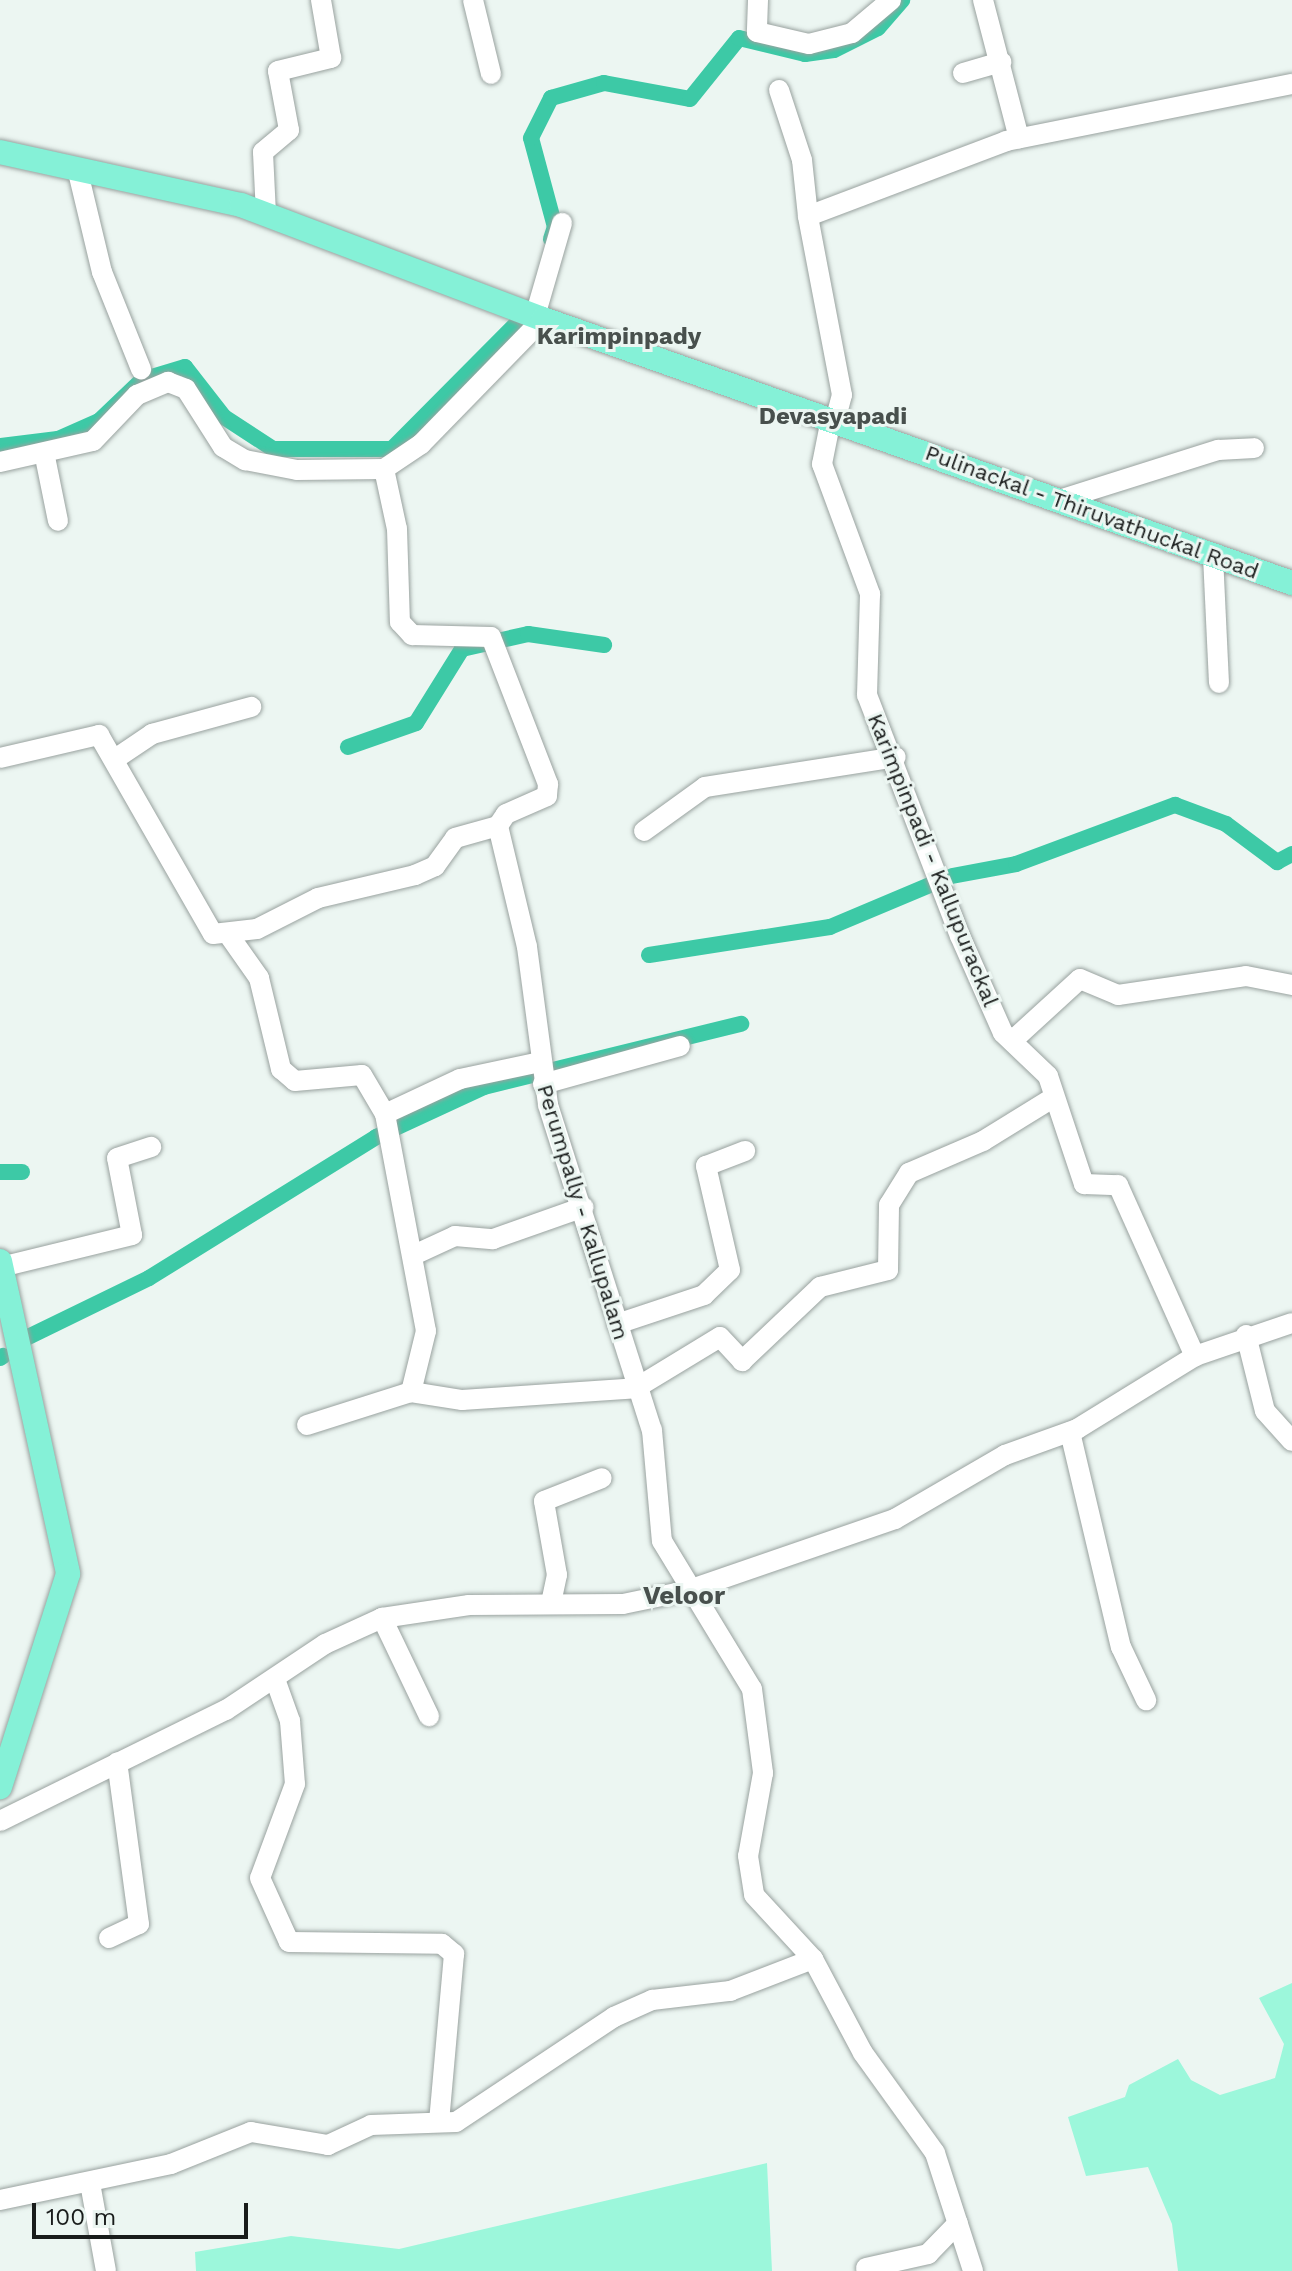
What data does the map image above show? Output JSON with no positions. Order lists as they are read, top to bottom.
{
  "streets": {
    "main road": ["Pulinackal - Thiruvathuckal Road"],
    "street": ["Karimpinpadi - Kallupurackal", "Perumpally - Kallupalam"]
  },
  "crossings": [
    ["Pulinackal - Thiruvathuckal Road", "Karimpinpadi - Kallupurackal"]
  ],
  "districts": ["Karimpinpady", "Devasyapadi", "Veloor"],
  "scale_bar": "100 m"
}
